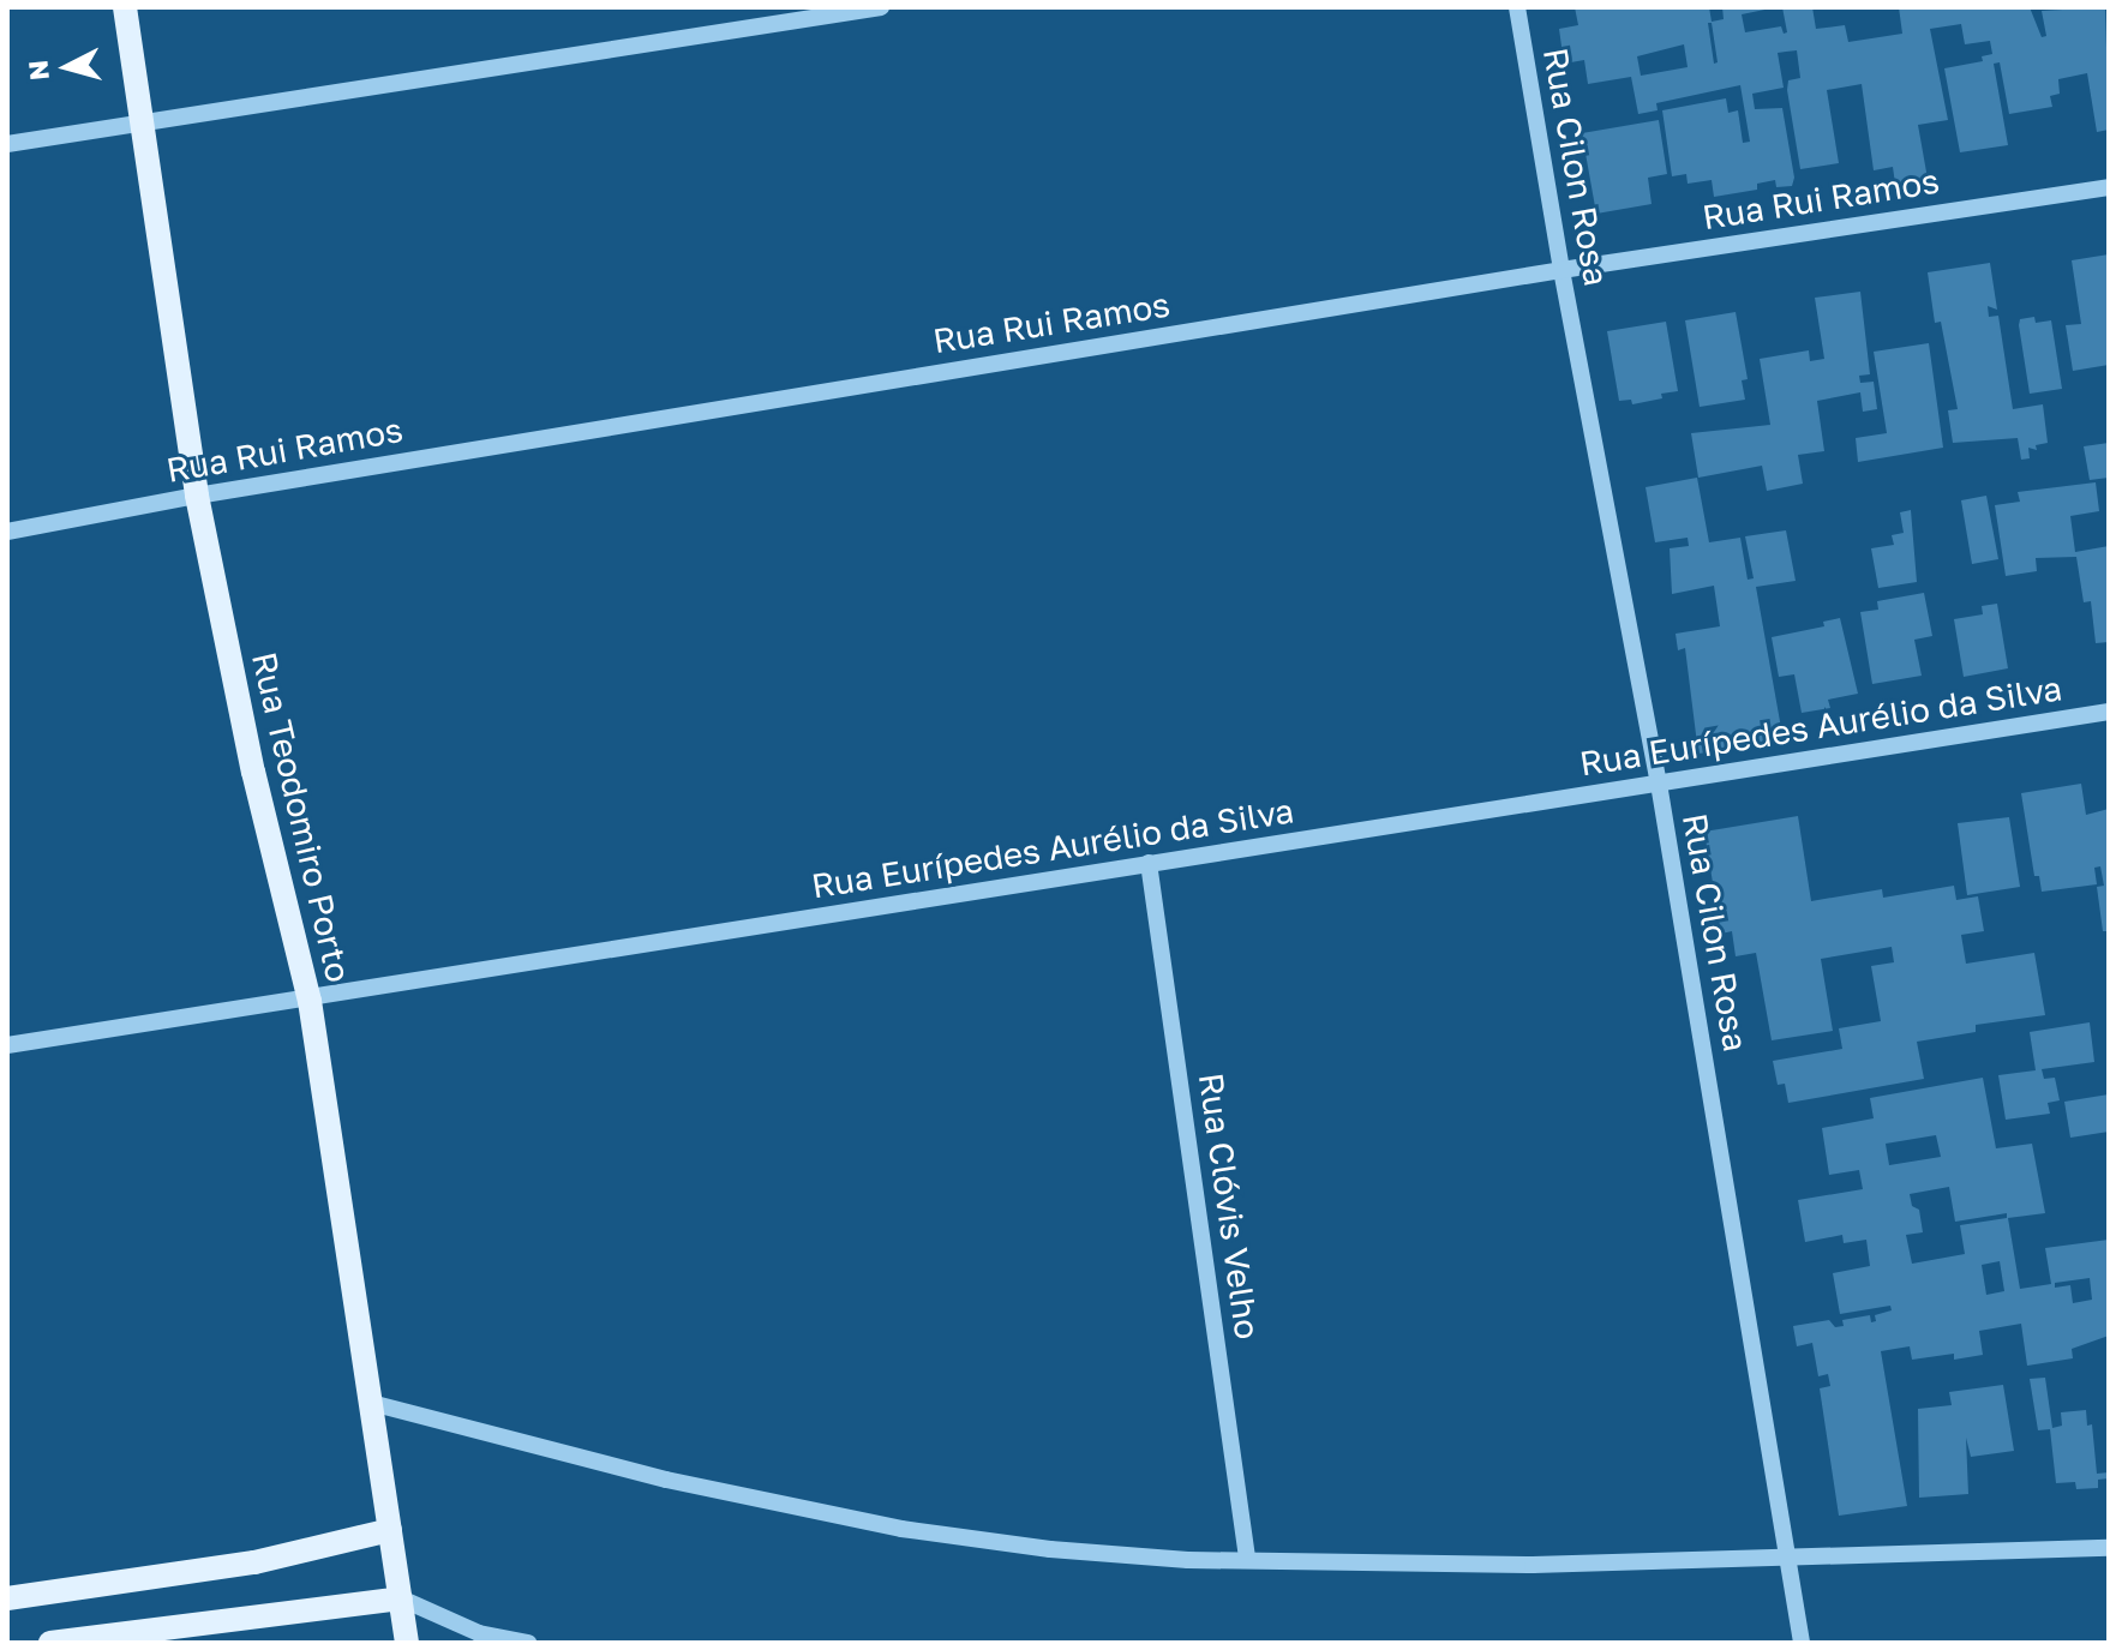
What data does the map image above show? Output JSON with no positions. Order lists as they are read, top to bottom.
{
  "streets": {
    "main road": ["Rua Teodomiro Porto"],
    "street": [
      "Rua Cilon Rosa",
      "Rua Rui Ramos",
      "Rua Eurípedes Aurélio da Silva",
      "Rua Clóvis Velho"
    ]
  },
  "crossings": [
    ["Rua Cilon Rosa", "Rua Rui Ramos"],
    ["Rua Cilon Rosa", "Rua Eurípedes Aurélio da Silva"],
    ["Rua Rui Ramos", "Rua Teodomiro Porto"],
    ["Rua Eurípedes Aurélio da Silva", "Rua Teodomiro Porto"],
    ["Rua Eurípedes Aurélio da Silva", "Rua Clóvis Velho"]
  ],
  "north": "left"
}
